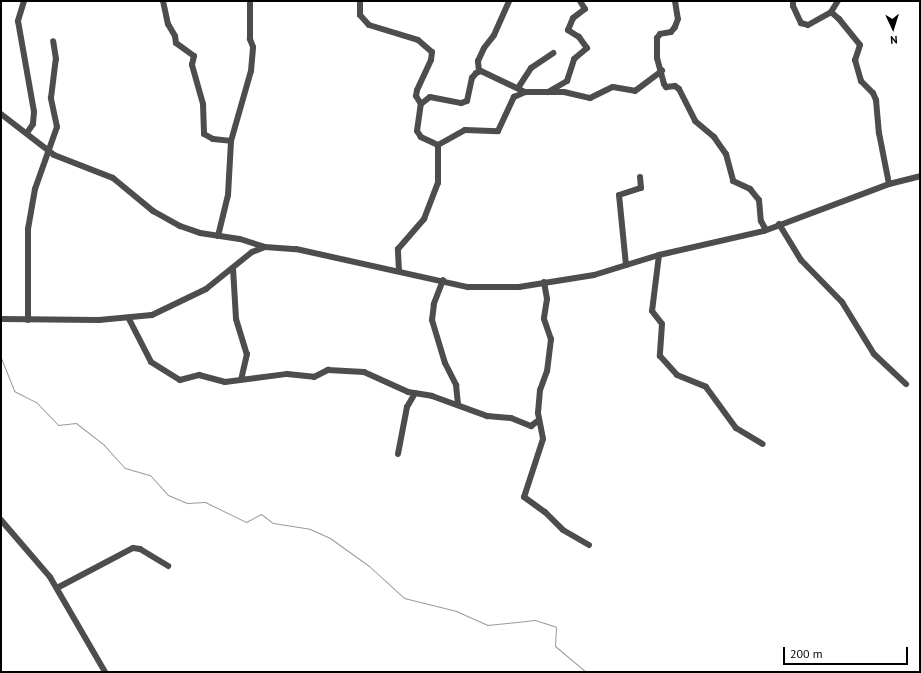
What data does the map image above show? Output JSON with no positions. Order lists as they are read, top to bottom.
{
  "scale_bar": "200 m",
  "north": "bottom"
}
